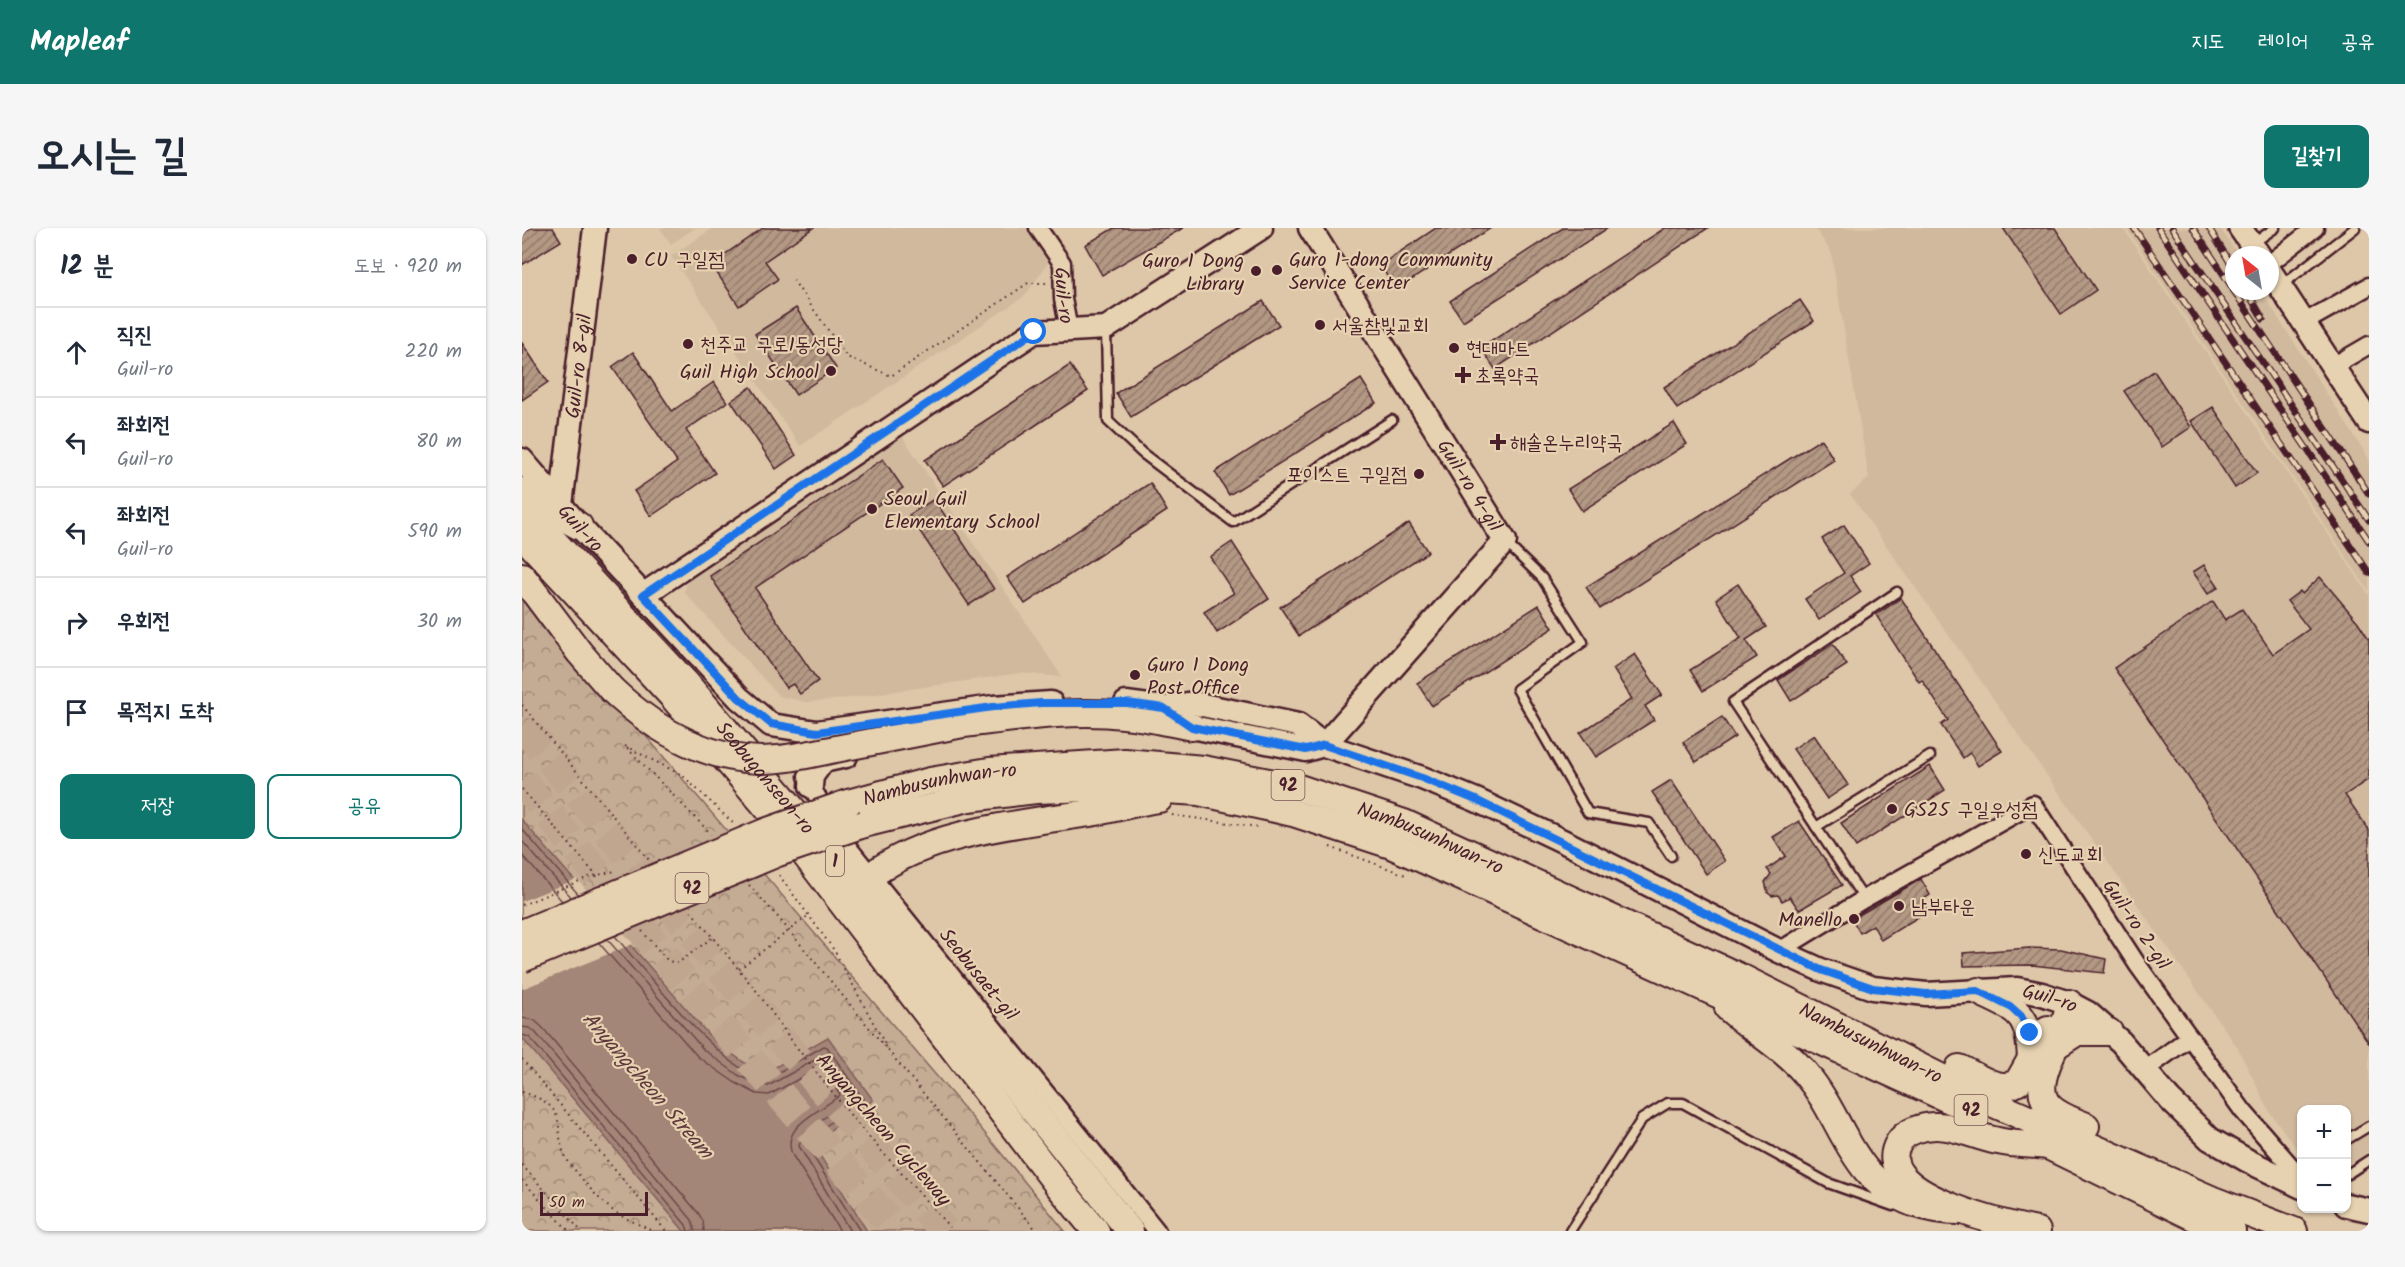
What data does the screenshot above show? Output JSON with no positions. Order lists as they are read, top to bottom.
{
  "streets": {
    "main road": [
      "Guil-ro",
      "Guil-ro 8-gil",
      "Guil-ro 4-gil",
      "Seobuganseon-ro",
      "Nambusunhwan-ro",
      "92",
      "1"
    ],
    "street": ["Guil-ro 2-gil", "Seobusaet-gil"],
    "path": ["Anyangcheon Cycleway"]
  },
  "crossings": [
    ["Guil-ro", "Guil-ro 8-gil"],
    ["Guil-ro", "Guil-ro 4-gil"],
    ["Guil-ro", "Guil-ro 2-gil"]
  ],
  "water": ["Anyangcheon Stream"],
  "places": {
    "other": [
      "CU 구일점",
      "Guro 1-dong Community Service Center",
      "Guro 1 Dong Library",
      "서울참빛교회",
      "천주교 구로1동성당",
      "현대마트",
      "Guil High School",
      "포이스트 구일점",
      "Seoul Guil Elementary School",
      "Guro 1 Dong Post Office",
      "GS25 구일우성점",
      "신도교회",
      "남부타운",
      "Manello"
    ],
    "health": ["초록약국", "해솔온누리약국"]
  },
  "scale_bar": "50 m",
  "north": "top left",
  "page": {
    "header": "Mapleaf",
    "nav": ["지도", "레이어", "공유"],
    "title": "오시는 길",
    "buttons": [
      "길찾기",
      ["저장", "공유"]
    ],
    "heading": ["12 분", "도보 · 920 m"],
    "list": [
      ["직진", "Guil-ro", "220 m"],
      ["좌회전", "Guil-ro", "80 m"],
      ["좌회전", "Guil-ro", "590 m"],
      ["우회전", "30 m"],
      "목적지 도착"
    ],
    "map_buttons": ["+", "−"],
    "scale": "50 m"
  }
}
